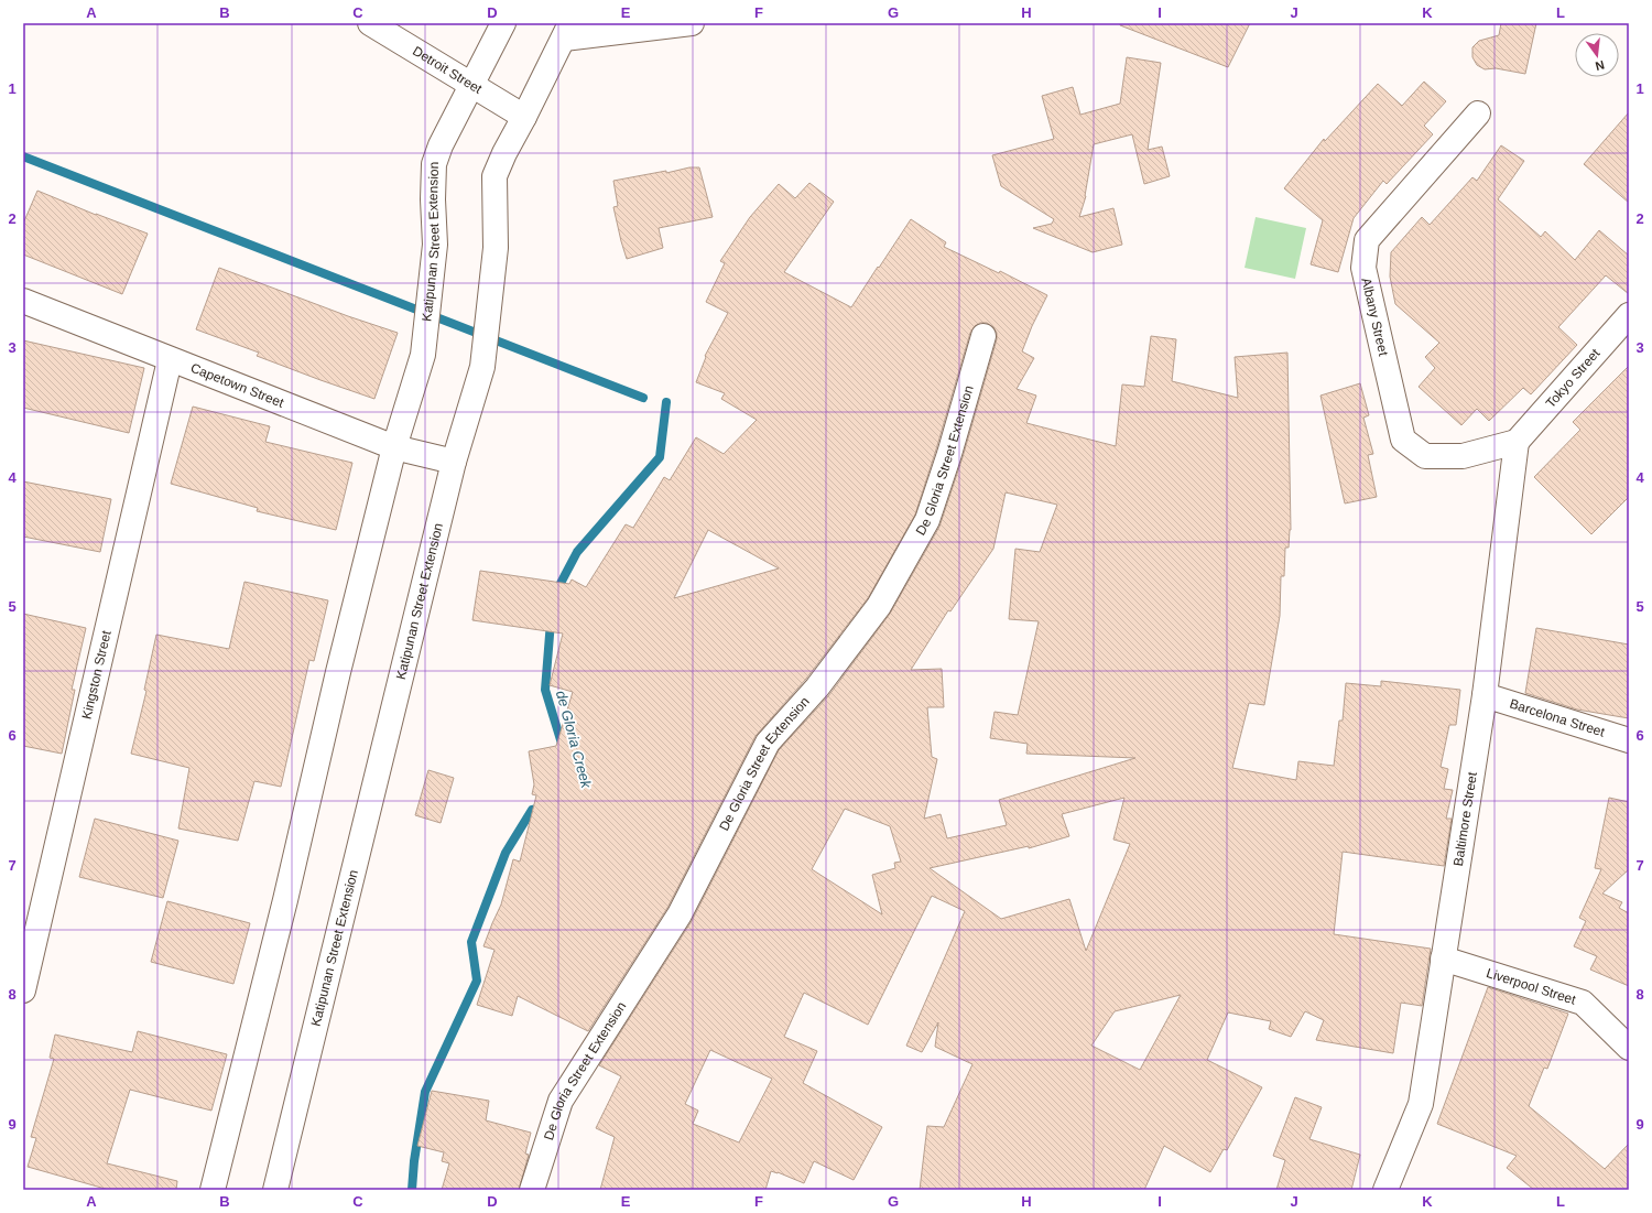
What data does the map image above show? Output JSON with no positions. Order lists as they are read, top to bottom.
{
  "streets": {
    "street": [
      "Detroit Street",
      "Katipunan Street Extension",
      "Albany Street",
      "Tokyo Street",
      "Capetown Street",
      "De Gloria Street Extension",
      "Kingston Street",
      "Barcelona Street",
      "Baltimore Street",
      "Liverpool Street"
    ]
  },
  "crossings": [
    ["Detroit Street", "Katipunan Street Extension"],
    ["Katipunan Street Extension", "Capetown Street"],
    ["Albany Street", "Tokyo Street"],
    ["Albany Street", "Baltimore Street"],
    ["Tokyo Street", "Baltimore Street"],
    ["Capetown Street", "Kingston Street"],
    ["Barcelona Street", "Baltimore Street"],
    ["Baltimore Street", "Liverpool Street"]
  ],
  "water": ["de Gloria Creek"],
  "north": "bottom",
  "grid": {
    "columns": [
      "A",
      "B",
      "C",
      "D",
      "E",
      "F",
      "G",
      "H",
      "I",
      "J",
      "K",
      "L"
    ],
    "rows": [
      "1",
      "2",
      "3",
      "4",
      "5",
      "6",
      "7",
      "8",
      "9"
    ]
  }
}
